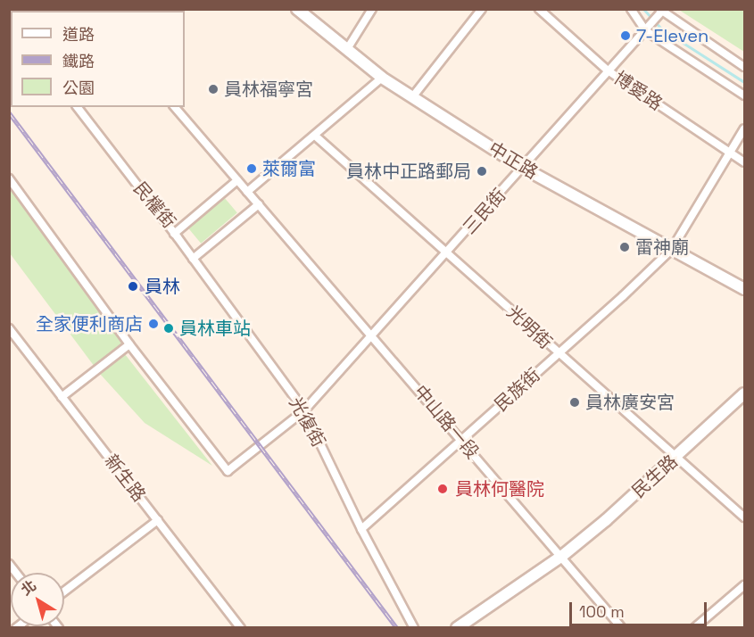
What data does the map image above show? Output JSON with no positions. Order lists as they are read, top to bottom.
{
  "streets": {
    "street": [
      "博愛路",
      "中正路",
      "民權街",
      "三民街",
      "光明街",
      "民族街",
      "光復街",
      "中山路一段",
      "民生路",
      "新生路"
    ]
  },
  "crossings": [
    ["博愛路", "三民街"],
    ["博愛路", "民族街"],
    ["中正路", "三民街"],
    ["中正路", "民族街"],
    ["民權街", "光復街"],
    ["民權街", "中山路一段"],
    ["三民街", "光明街"],
    ["三民街", "光復街"],
    ["三民街", "中山路一段"],
    ["光明街", "民族街"],
    ["光明街", "民生路"],
    ["民族街", "光復街"],
    ["民族街", "中山路一段"],
    ["中山路一段", "民生路"]
  ],
  "places": [
    "7-Eleven",
    "員林福寧宮",
    "萊爾富",
    "員林中正路郵局",
    "雷神廟",
    "員林",
    "全家便利商店",
    "員林車站",
    "員林廣安宮",
    "員林何醫院"
  ],
  "legend": ["道路", "鐵路", "公園"],
  "scale_bar": "100 m",
  "north": "top left"
}
